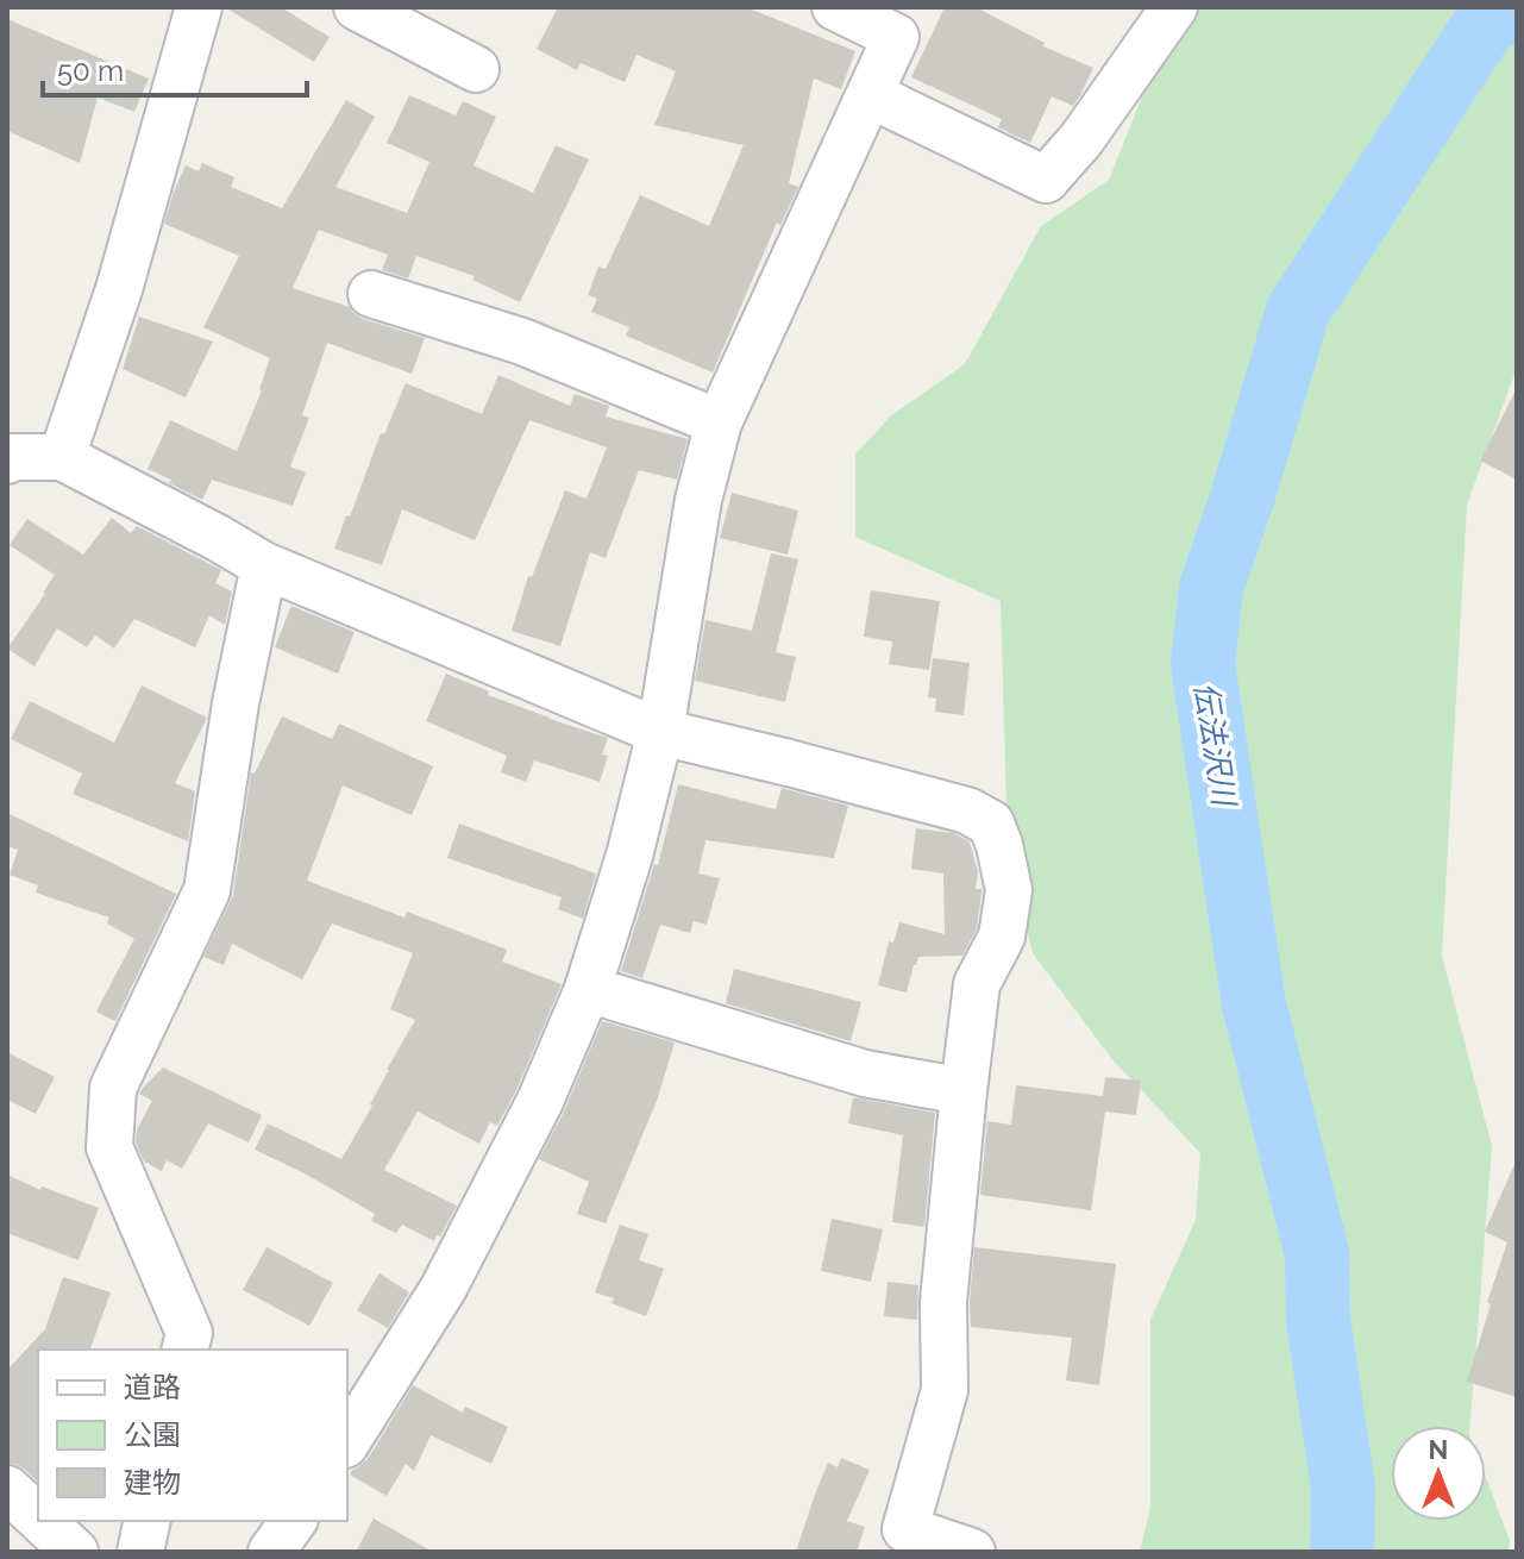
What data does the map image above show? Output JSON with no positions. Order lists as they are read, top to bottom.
{
  "water": ["伝法沢川"],
  "legend": ["道路", "公園", "建物"],
  "scale_bar": "50 m",
  "north": "top"
}
